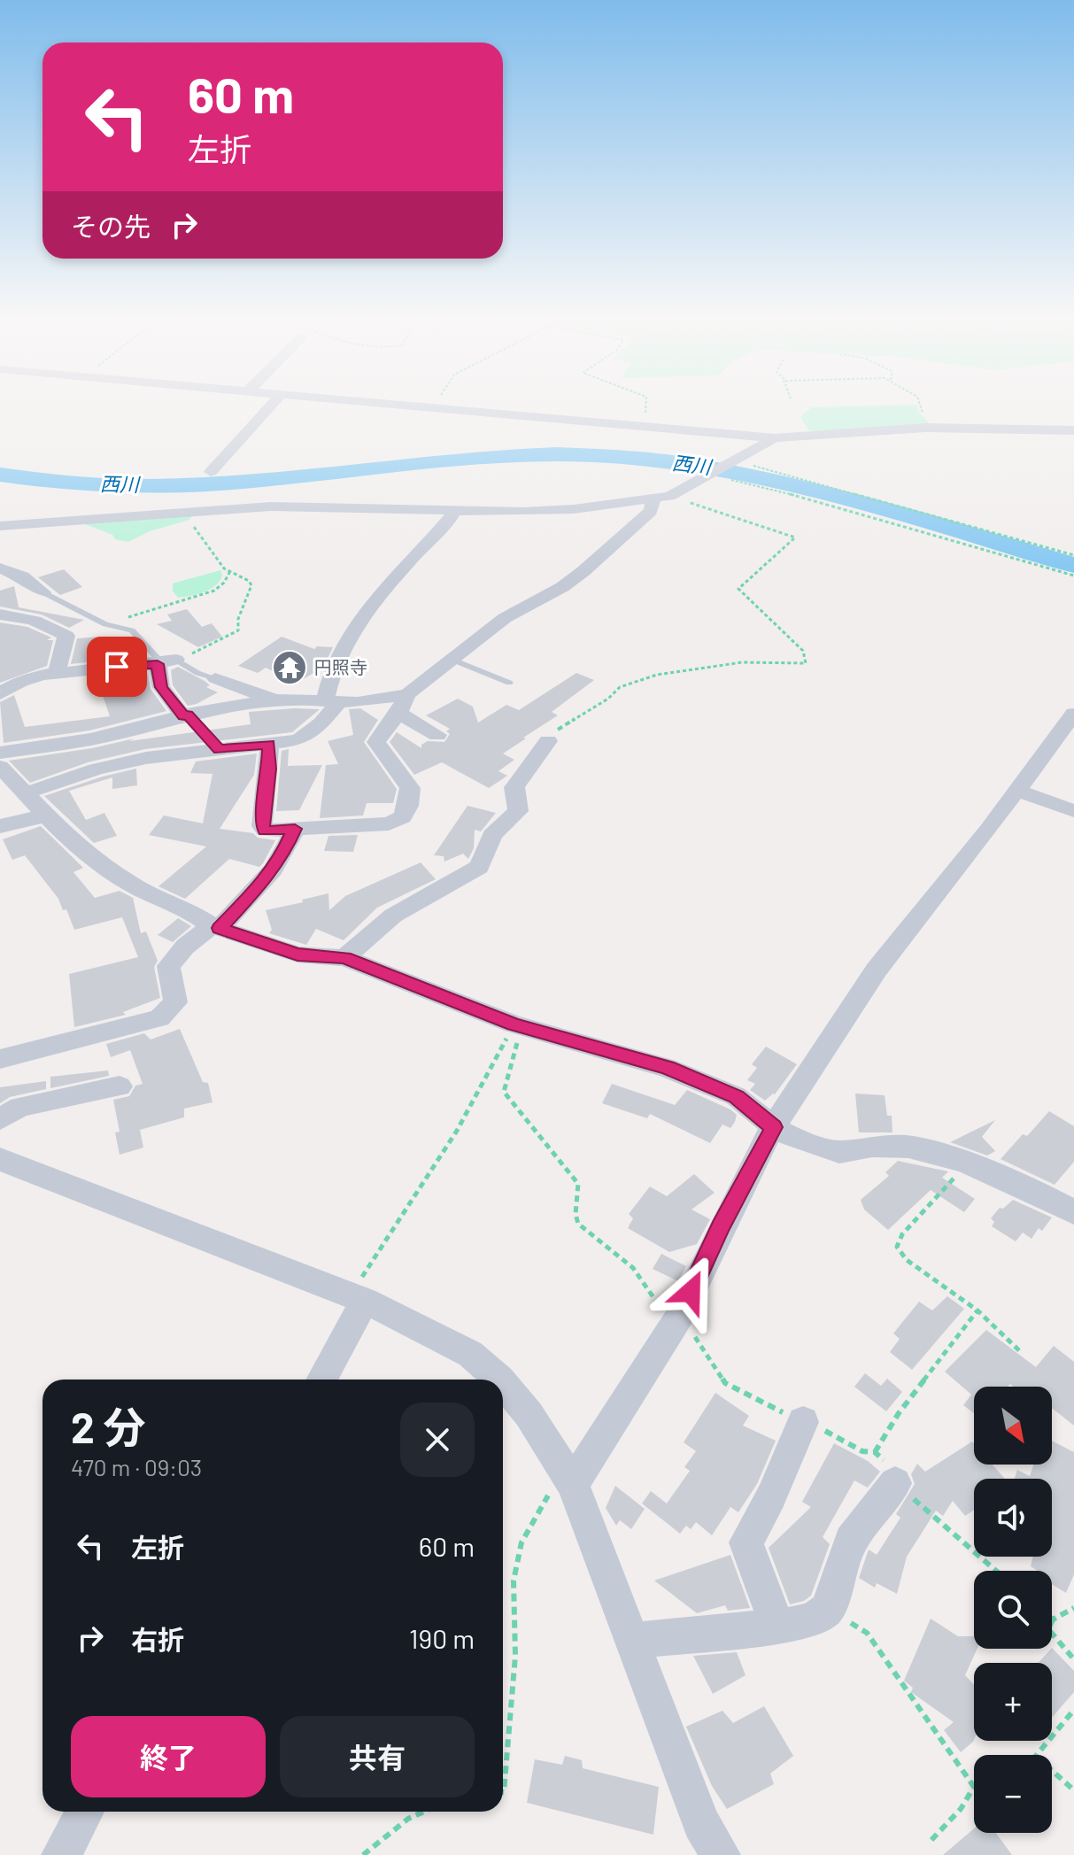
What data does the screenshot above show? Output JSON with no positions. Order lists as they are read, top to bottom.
{
  "water": ["西川"],
  "places": {
    "temple": ["円照寺"]
  },
  "north": "bottom right",
  "page": {
    "turn": ["60 m", "左折"],
    "then": "その先",
    "heading": ["2 分", "470 m · 09:03"],
    "map_buttons": ["+", "−"],
    "list": [
      {
        "name": "左折",
        "value": "60 m"
      },
      {
        "name": "右折",
        "value": "190 m"
      }
    ],
    "buttons": ["終了", "共有"]
  }
}
